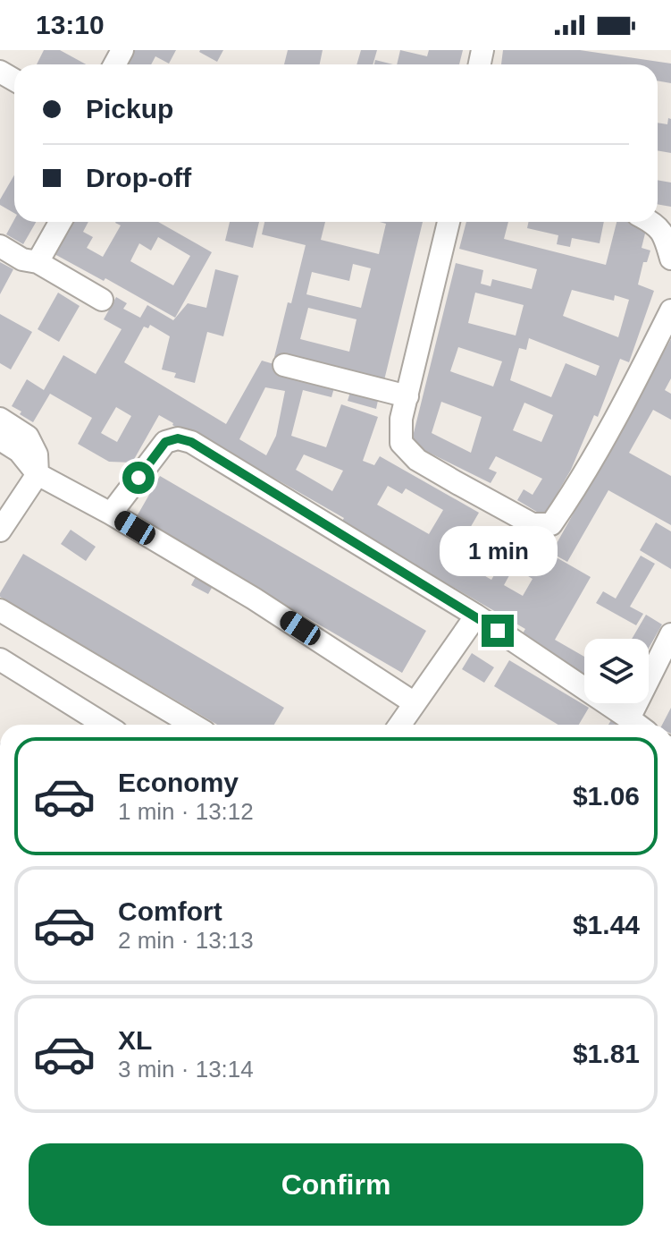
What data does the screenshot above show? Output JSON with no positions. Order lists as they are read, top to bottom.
{
  "page": {
    "status": "13:10",
    "banner": ["Pickup", "Drop-off"],
    "bubble": "1 min",
    "list": [
      {
        "name": "Economy",
        "note": "1 min · 13:12",
        "value": "$1.06"
      },
      {
        "name": "Comfort",
        "note": "2 min · 13:13",
        "value": "$1.44"
      },
      {
        "name": "XL",
        "note": "3 min · 13:14",
        "value": "$1.81"
      }
    ],
    "buttons": "Confirm"
  }
}
